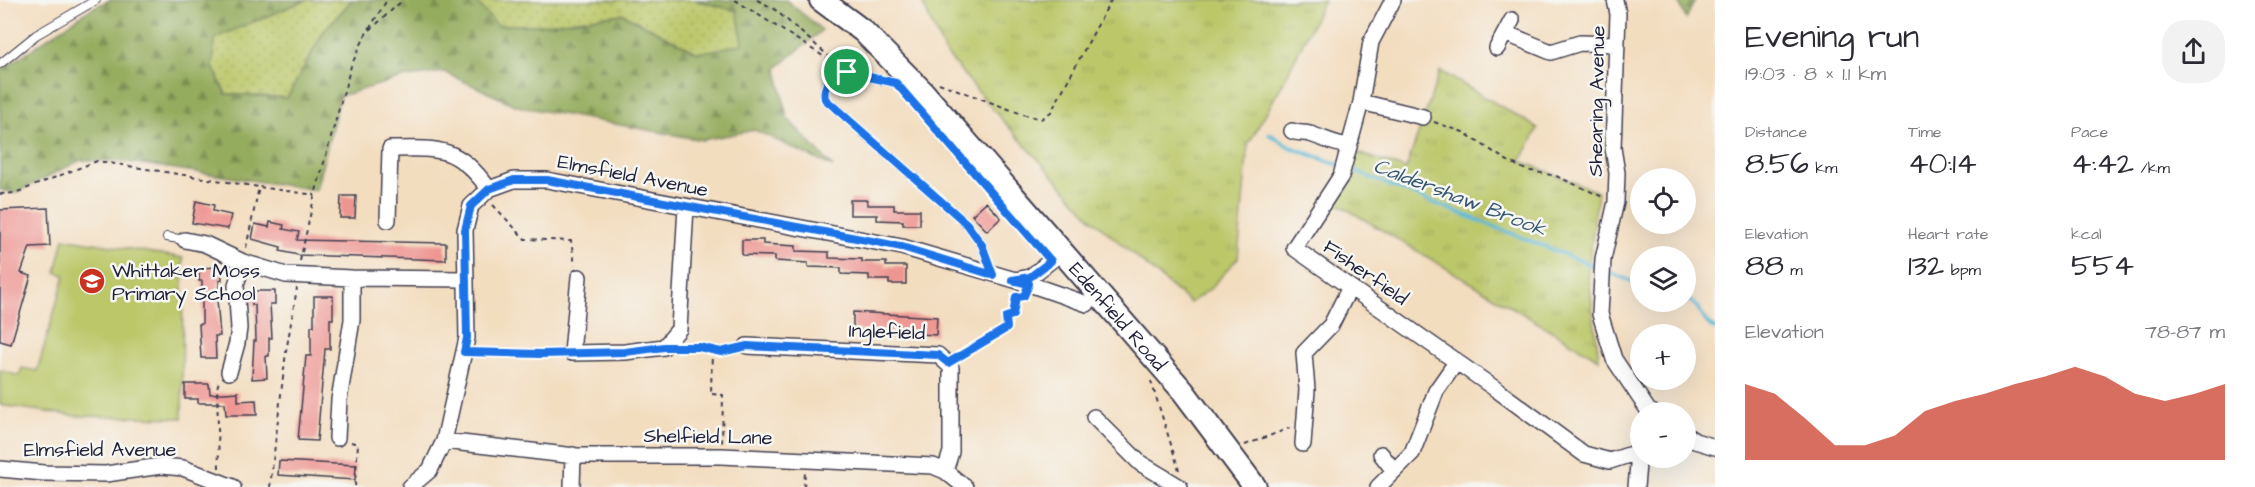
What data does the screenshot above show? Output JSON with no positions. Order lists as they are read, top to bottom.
{
  "streets": {
    "main road": ["Edenfield Road"],
    "street": [
      "Shearing Avenue",
      "Elmsfield Avenue",
      "Fisherfield",
      "Inglefield",
      "Shelfield Lane"
    ]
  },
  "crossings": [
    ["Elmsfield Avenue", "Edenfield Road"]
  ],
  "water": ["Caldershaw Brook"],
  "places": {
    "school or university": ["Whittaker Moss Primary School"]
  },
  "page": {
    "heading": ["Evening run", "19:03 · 8 × 1.1 km"],
    "stats": [
      ["Distance", "8.56 km"],
      ["Time", "40:14"],
      ["Pace", "4:42 /km"],
      ["Elevation", "88 m"],
      ["Heart rate", "132 bpm"],
      ["kcal", "554"]
    ],
    "map_buttons": ["+", "−"],
    "chart": ["Elevation", "78–87 m"]
  }
}
